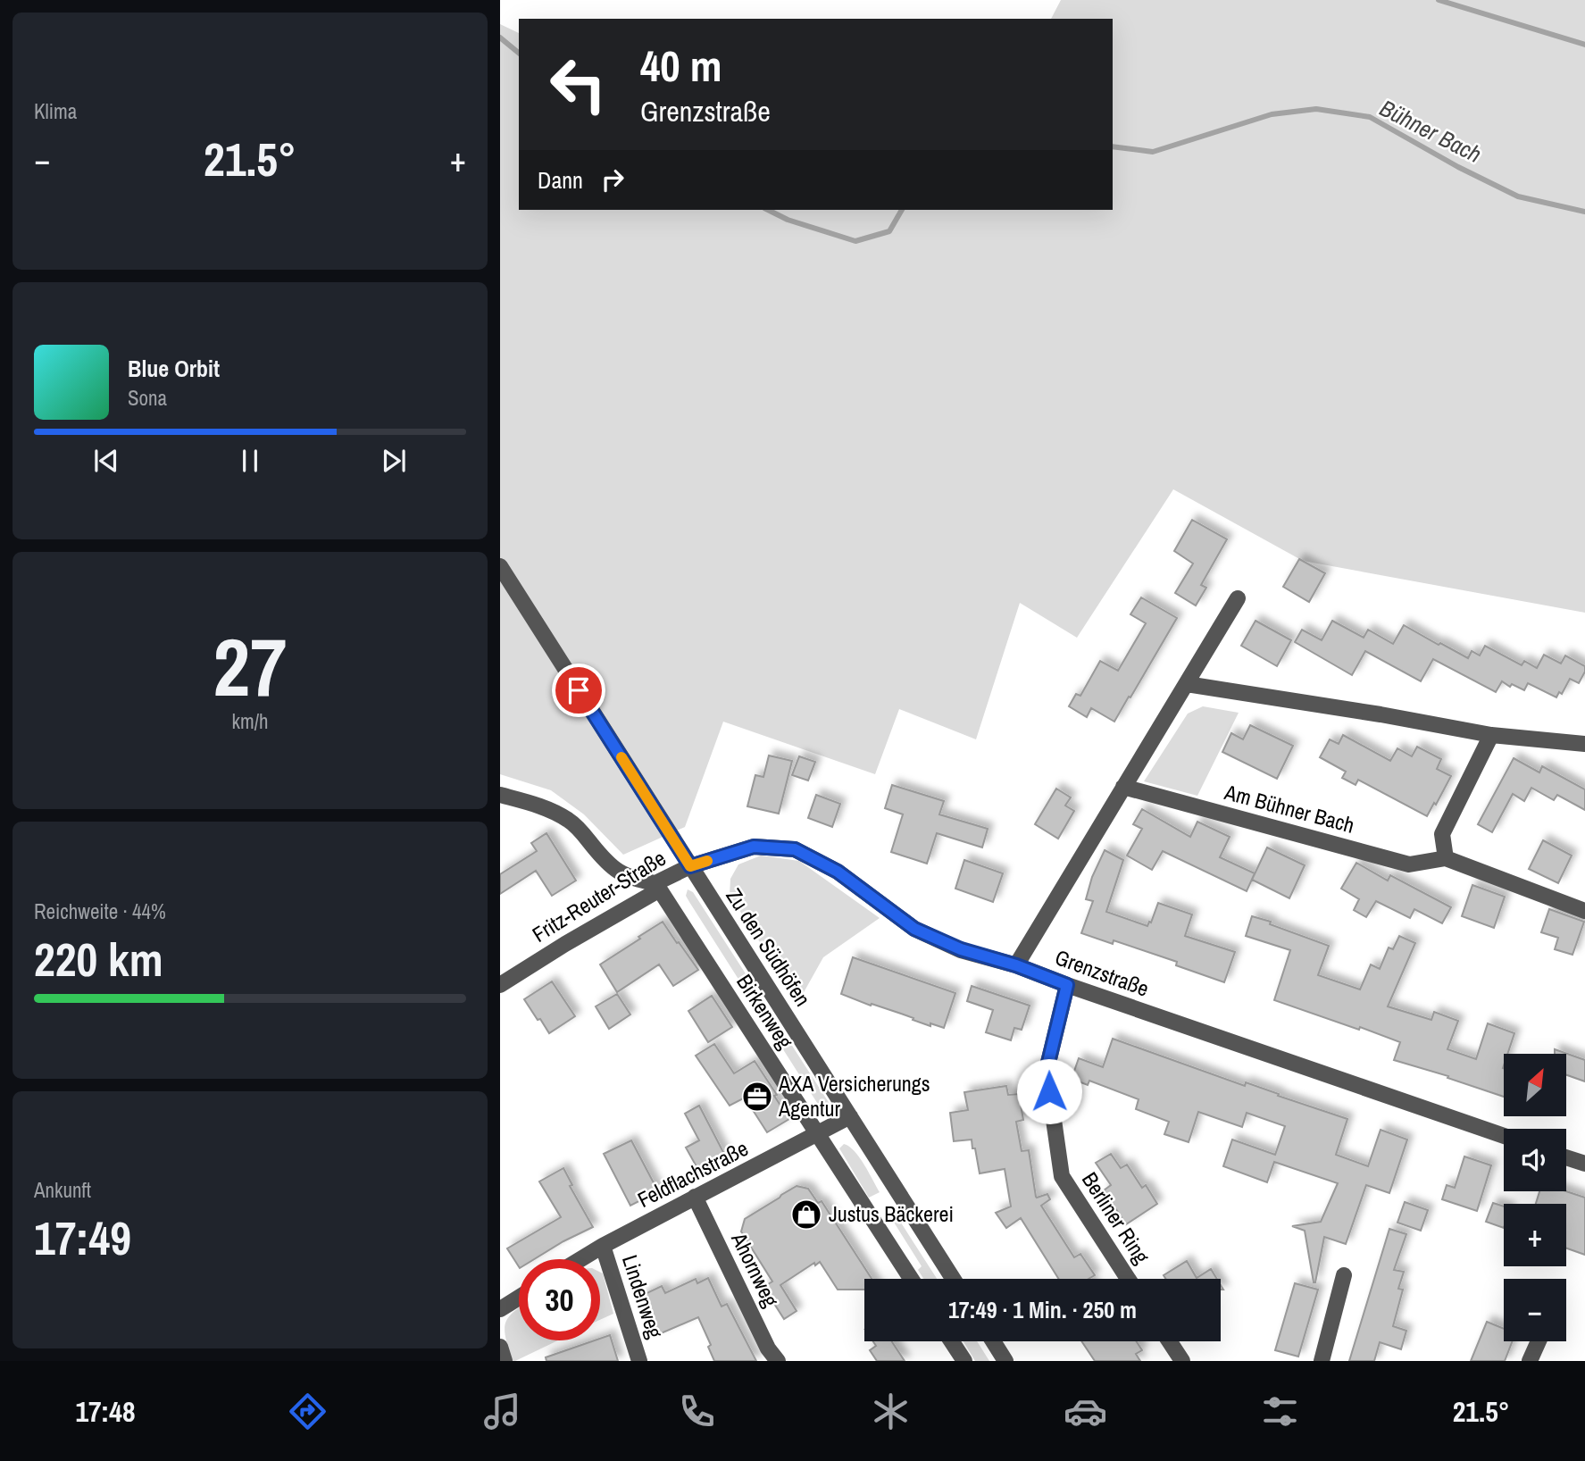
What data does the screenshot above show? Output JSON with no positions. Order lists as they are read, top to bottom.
{
  "streets": {
    "street": [
      "Am Bühner Bach",
      "Fritz-Reuter-Straße",
      "Zu den Südhöfen",
      "Grenzstraße",
      "Birkenweg",
      "Feldflachstraße",
      "Berliner Ring",
      "Ahornweg",
      "Lindenweg"
    ]
  },
  "crossings": [
    ["Fritz-Reuter-Straße", "Zu den Südhöfen"],
    ["Fritz-Reuter-Straße", "Grenzstraße"],
    ["Fritz-Reuter-Straße", "Birkenweg"],
    ["Zu den Südhöfen", "Grenzstraße"],
    ["Zu den Südhöfen", "Feldflachstraße"],
    ["Grenzstraße", "Berliner Ring"],
    ["Birkenweg", "Feldflachstraße"],
    ["Feldflachstraße", "Ahornweg"],
    ["Feldflachstraße", "Lindenweg"]
  ],
  "water": ["Bühner Bach"],
  "places": {
    "office": ["AXA Versicherungs Agentur"],
    "shop": ["Justus Bäckerei"]
  },
  "north": "top right",
  "page": {
    "tile": [
      "Klima",
      ["27", "km/h"],
      ["Reichweite · 44%", "220 km"],
      ["Ankunft", "17:49"]
    ],
    "turn": ["40 m", "Grenzstraße"],
    "heat": ["−", "21.5°", "+"],
    "then": "Dann",
    "song": ["Blue Orbit", "Sona"],
    "map_buttons": ["+", "−"],
    "limit": "30",
    "trip": "17:49 · 1 Min. · 250 m",
    "tabs": ["17:48", "21.5°"]
  }
}
